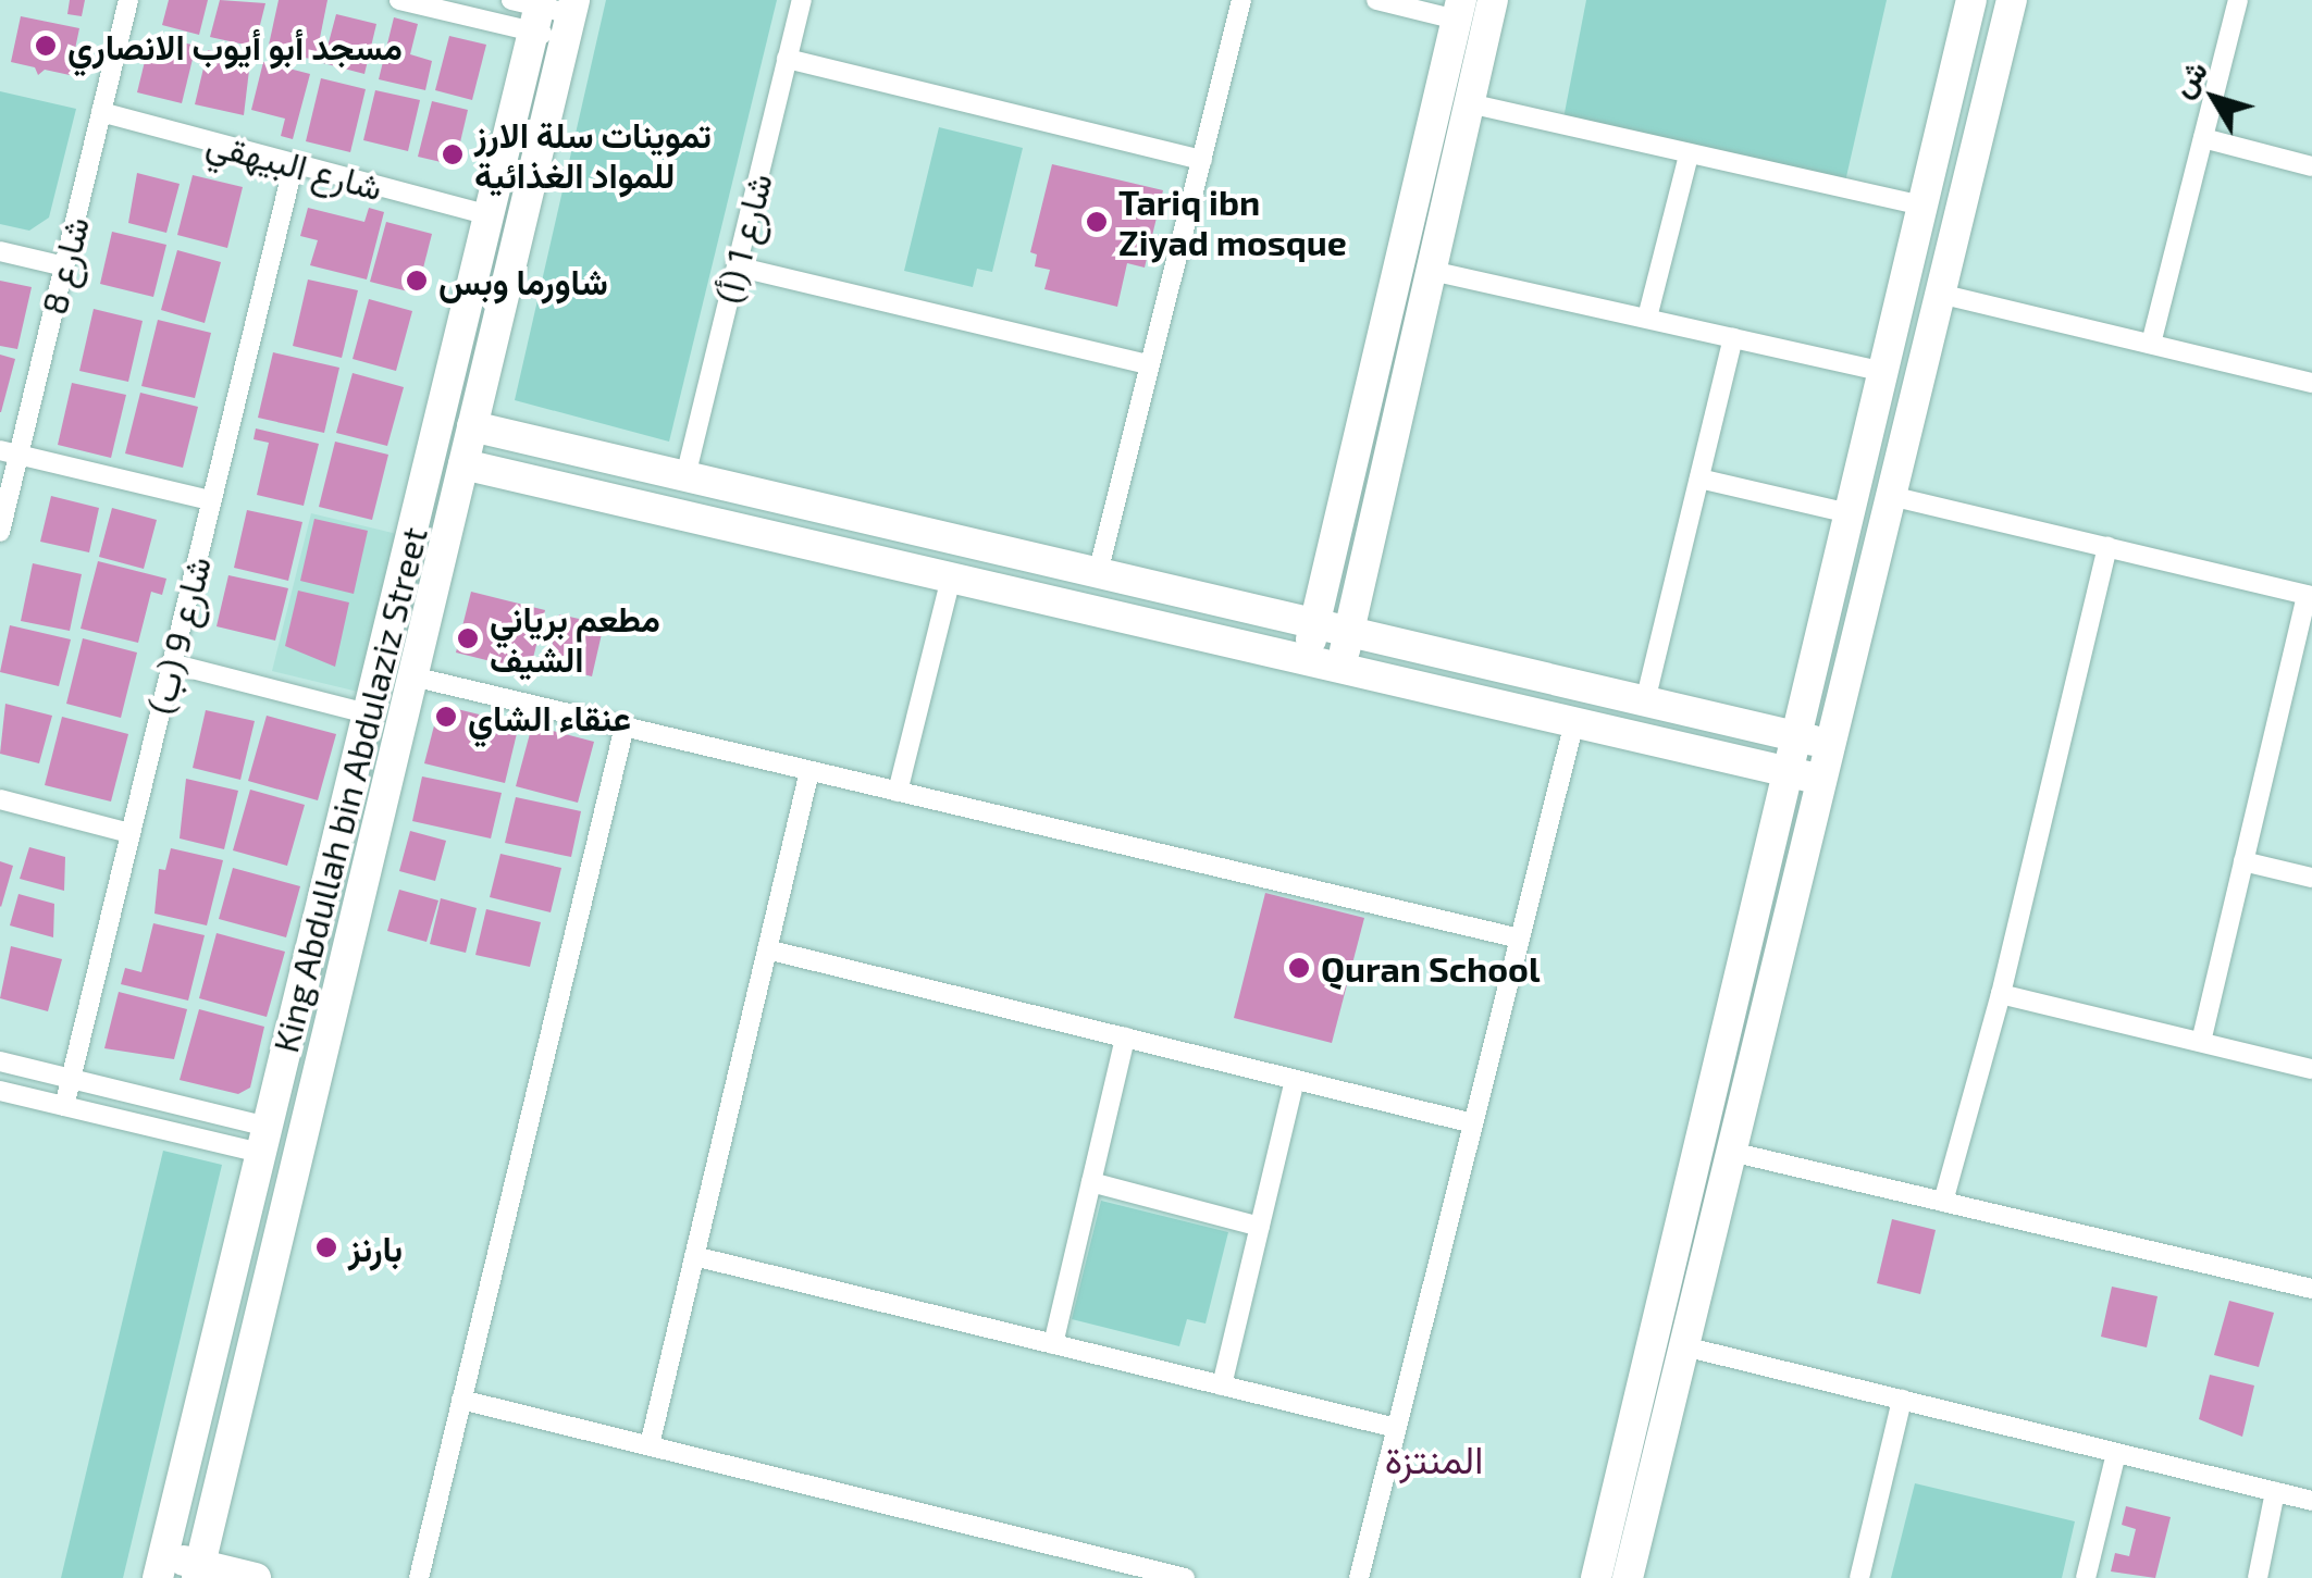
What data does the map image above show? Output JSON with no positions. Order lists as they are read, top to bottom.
{
  "streets": {
    "main road": ["King Abdullah bin Abdulaziz Street"],
    "street": [
      "شارع البيهقي",
      "شارع 1 (أ)",
      "شارع 8",
      "شارع 9 (ب)"
    ]
  },
  "crossings": [
    ["شارع البيهقي", "شارع 8"],
    ["شارع البيهقي", "شارع 9 (ب)"],
    ["شارع البيهقي", "King Abdullah bin Abdulaziz Street"]
  ],
  "districts": ["المنتزة"],
  "places": [
    "مسجد أبو أيوب الانصاري",
    "تموينات سلة الارز للمواد الغذائية",
    "Tariq ibn Ziyad mosque",
    "شاورما وبس",
    "مطعم برياني الشيف",
    "عنقاء الشاي",
    "Quran School",
    "بارنز"
  ],
  "north": "top left"
}
